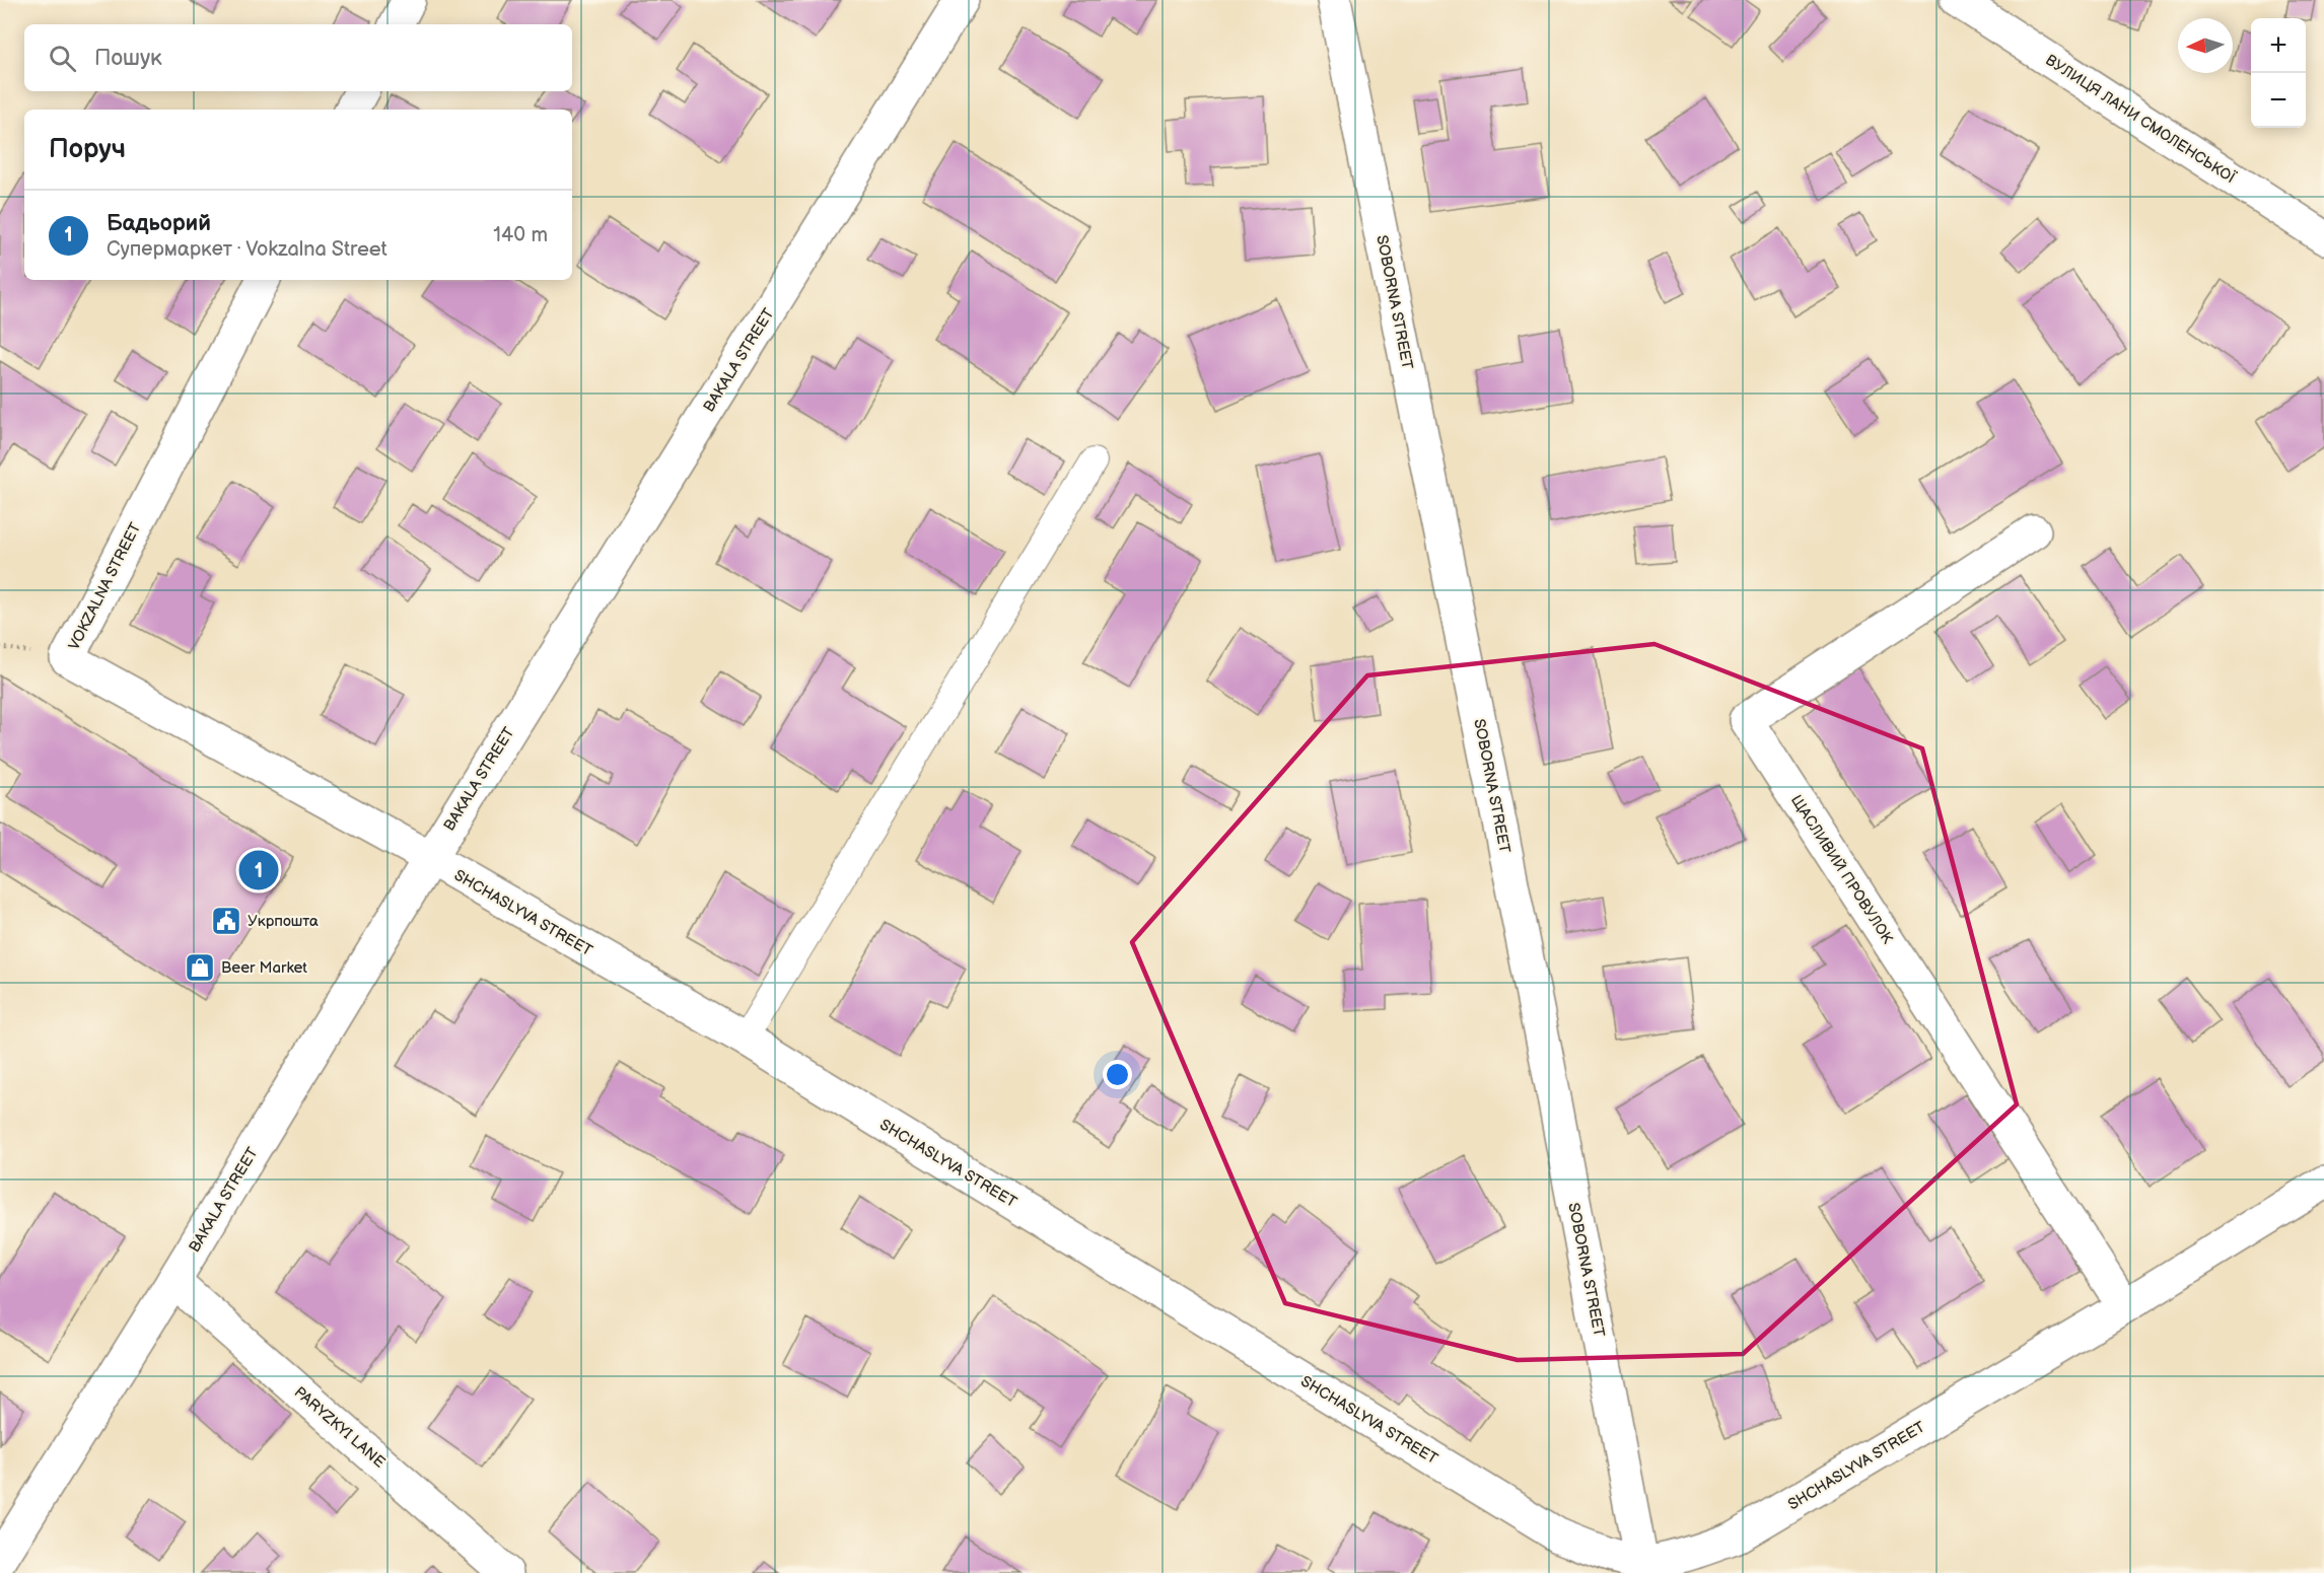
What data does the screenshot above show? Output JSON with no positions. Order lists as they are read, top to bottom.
{
  "streets": {
    "street": [
      "ВУЛИЦЯ ЛАНИ СМОЛЕНСЬКОЇ",
      "SOBORNA STREET",
      "BAKALA STREET",
      "VOKZALNA STREET",
      "ЩАСЛИВИЙ ПРОВУЛОК",
      "SHCHASLYVA STREET",
      "PARYZKYI LANE"
    ]
  },
  "crossings": [
    ["SOBORNA STREET", "SHCHASLYVA STREET"],
    ["BAKALA STREET", "VOKZALNA STREET"],
    ["BAKALA STREET", "SHCHASLYVA STREET"],
    ["BAKALA STREET", "PARYZKYI LANE"],
    ["VOKZALNA STREET", "SHCHASLYVA STREET"],
    ["ЩАСЛИВИЙ ПРОВУЛОК", "SHCHASLYVA STREET"]
  ],
  "places": {
    "public building": ["Укрпошта"],
    "shop": ["Beer Market"]
  },
  "north": "left",
  "page": {
    "map_buttons": ["+", "−"],
    "search": "Пошук",
    "heading": "Поруч",
    "list": [
      {
        "mark": "1",
        "name": "Бадьорий",
        "note": "Супермаркет · Vokzalna Street",
        "value": "140 m"
      }
    ],
    "pins": "1"
  }
}
